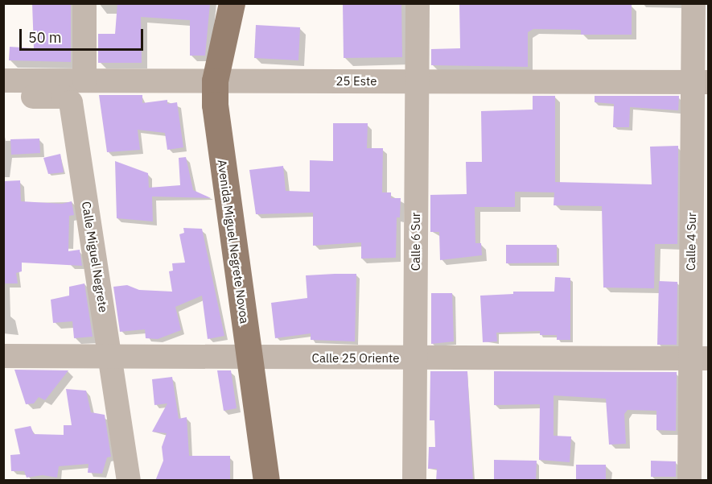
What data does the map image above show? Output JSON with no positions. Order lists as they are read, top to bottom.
{
  "streets": {
    "main road": ["Avenida Miguel Negrete Novoa"],
    "street": [
      "25 Este",
      "Calle 6 Sur",
      "Calle 4 Sur",
      "Calle Miguel Negrete",
      "Calle 25 Oriente"
    ]
  },
  "crossings": [
    ["25 Este", "Avenida Miguel Negrete Novoa"],
    ["25 Este", "Calle 6 Sur"],
    ["25 Este", "Calle 4 Sur"],
    ["Avenida Miguel Negrete Novoa", "Calle 25 Oriente"],
    ["Calle 6 Sur", "Calle 25 Oriente"],
    ["Calle 4 Sur", "Calle 25 Oriente"],
    ["Calle Miguel Negrete", "Calle 25 Oriente"]
  ],
  "scale_bar": "50 m"
}
